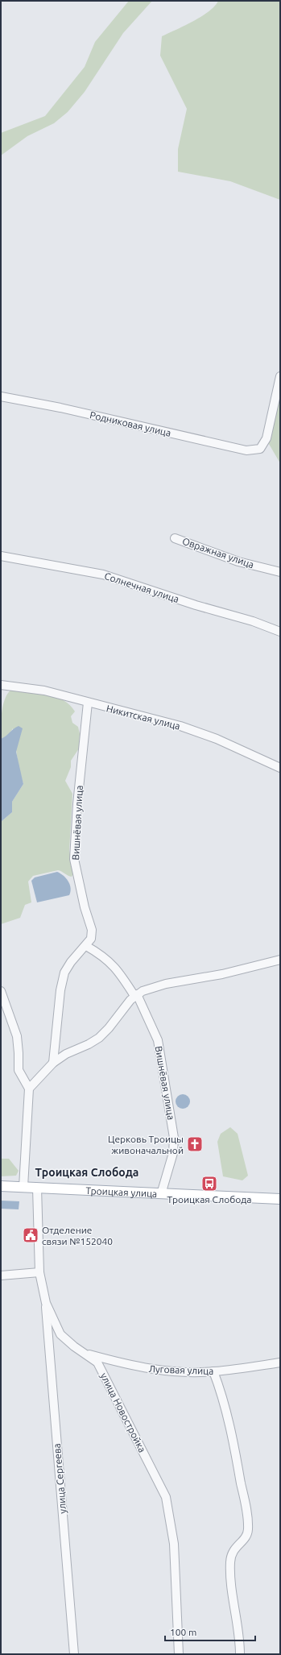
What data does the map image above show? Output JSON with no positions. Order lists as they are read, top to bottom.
{
  "streets": {
    "main road": ["Троицкая улица"],
    "street": [
      "Родниковая улица",
      "Овражная улица",
      "Солнечная улица",
      "Никитская улица",
      "Вишнёвая улица",
      "Луговая улица",
      "улица Новостройка",
      "улица Сергеева"
    ]
  },
  "crossings": [
    ["Никитская улица", "Вишнёвая улица"],
    ["Вишнёвая улица", "Троицкая улица"],
    ["Троицкая улица", "улица Новостройка"],
    ["Луговая улица", "улица Новостройка"],
    ["улица Новостройка", "улица Сергеева"]
  ],
  "districts": ["Троицкая Слобода"],
  "places": {
    "church": ["Церковь Троицы живоначальной"],
    "bus stop": ["Троицкая Слобода"],
    "public building": ["Отделение связи №152040"]
  },
  "scale_bar": "100 m"
}
